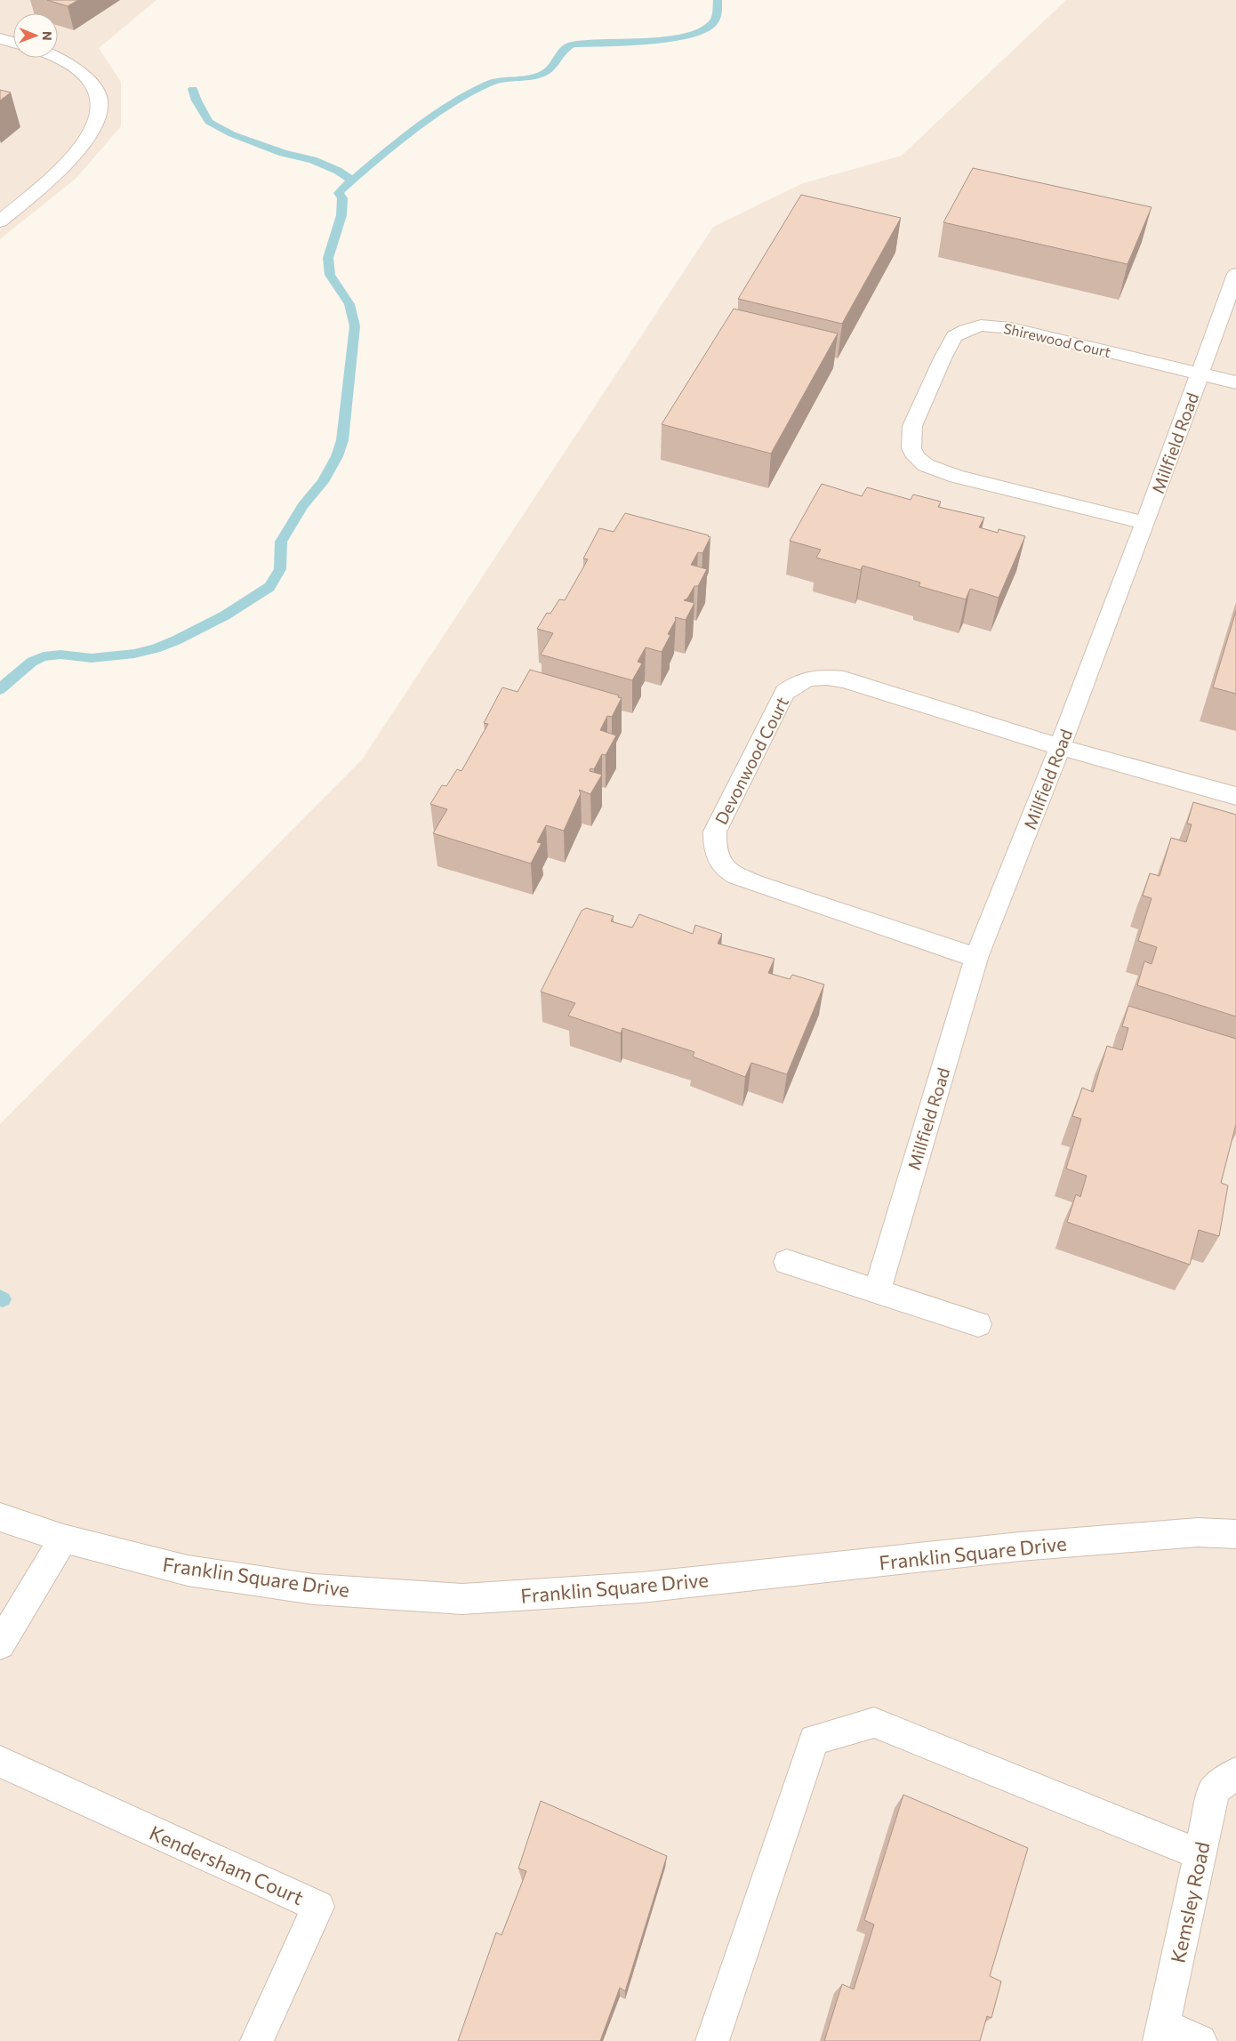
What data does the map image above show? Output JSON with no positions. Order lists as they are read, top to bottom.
{
  "streets": {
    "street": [
      "Shirewood Court",
      "Millfield Road",
      "Devonwood Court",
      "Franklin Square Drive",
      "Kendersham Court",
      "Kemsley Road"
    ]
  },
  "crossings": [
    ["Shirewood Court", "Millfield Road"],
    ["Millfield Road", "Devonwood Court"]
  ],
  "north": "right"
}
